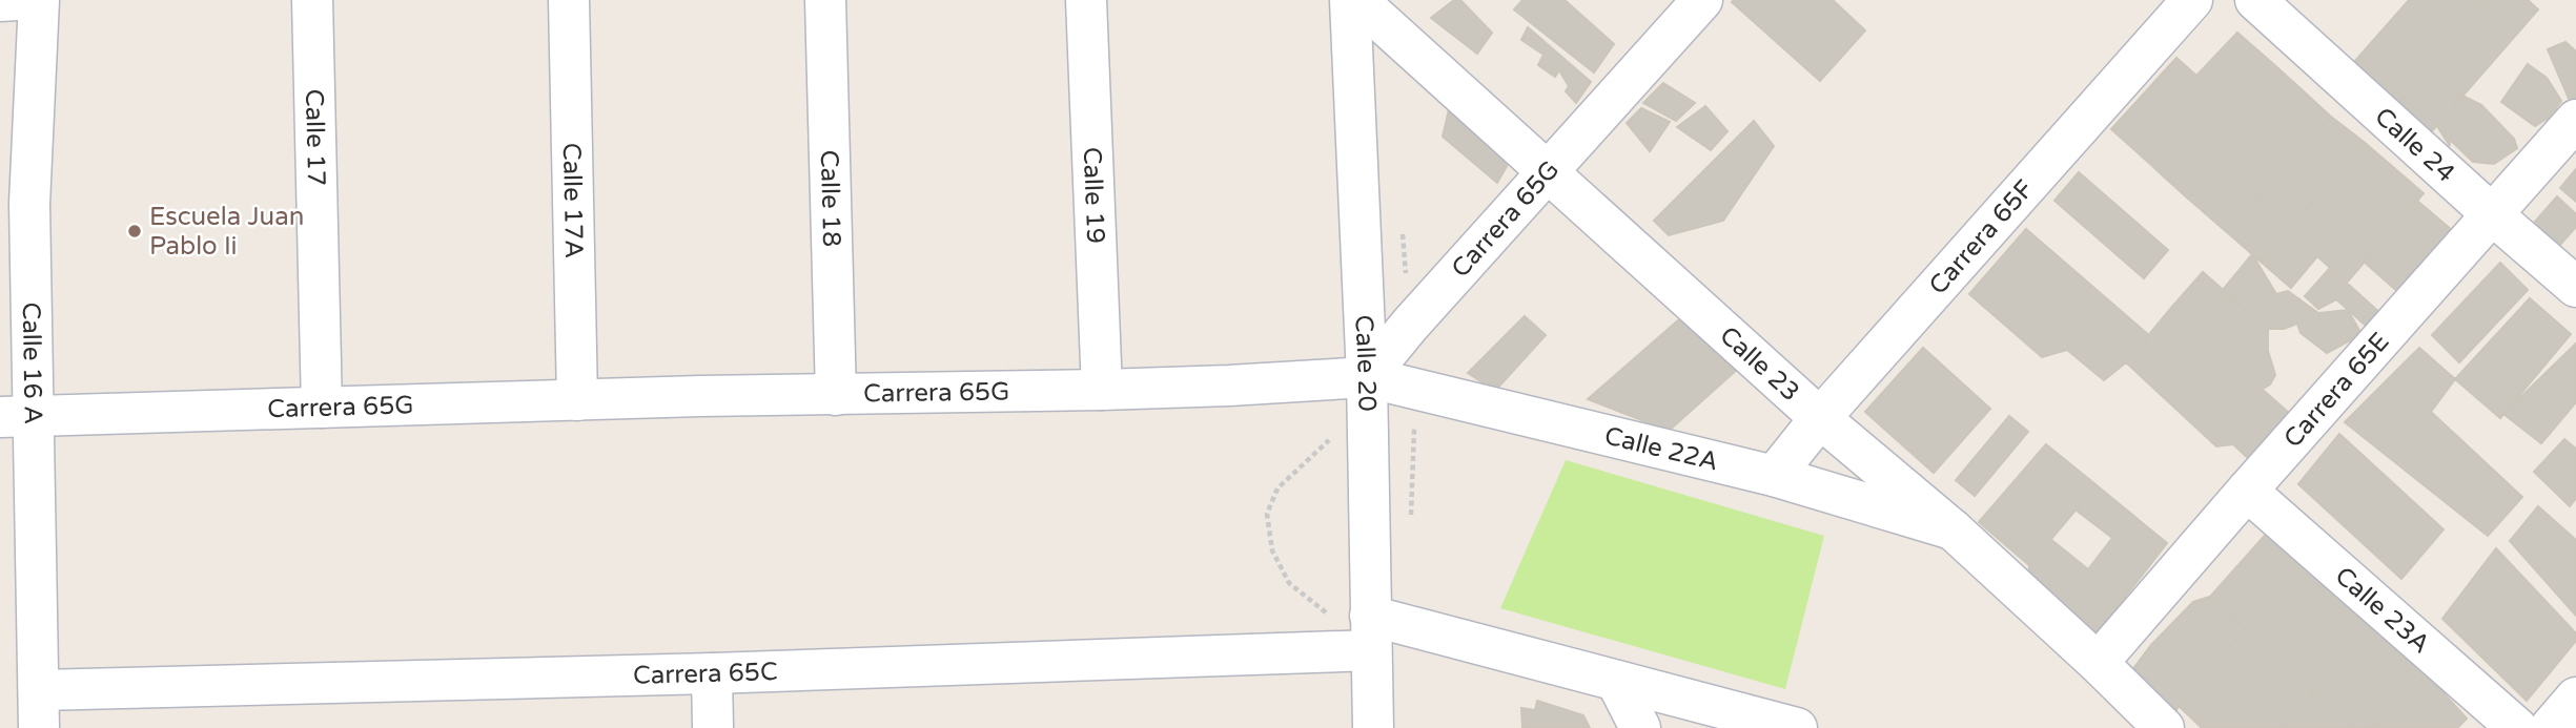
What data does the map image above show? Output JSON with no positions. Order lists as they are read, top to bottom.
{
  "streets": {
    "street": [
      "Calle 17",
      "Calle 24",
      "Calle 19",
      "Calle 18",
      "Calle 17A",
      "Carrera 65G",
      "Carrera 65F",
      "Calle 16 A",
      "Calle 20",
      "Calle 23",
      "Carrera 65E",
      "Calle 22A",
      "Calle 23A",
      "Carrera 65C"
    ]
  },
  "crossings": [
    ["Calle 17", "Carrera 65G"],
    ["Calle 24", "Carrera 65E"],
    ["Calle 19", "Carrera 65G"],
    ["Calle 18", "Carrera 65G"],
    ["Calle 17A", "Carrera 65G"],
    ["Carrera 65G", "Calle 16 A"],
    ["Carrera 65G", "Calle 20"],
    ["Carrera 65G", "Calle 23"],
    ["Carrera 65G", "Calle 22A"],
    ["Carrera 65F", "Calle 23"],
    ["Carrera 65F", "Calle 22A"],
    ["Calle 16 A", "Carrera 65C"],
    ["Calle 20", "Calle 22A"],
    ["Calle 20", "Carrera 65C"],
    ["Calle 23", "Carrera 65E"],
    ["Calle 23", "Calle 22A"],
    ["Carrera 65E", "Calle 23A"]
  ],
  "places": ["Escuela Juan Pablo Ii"]
}
